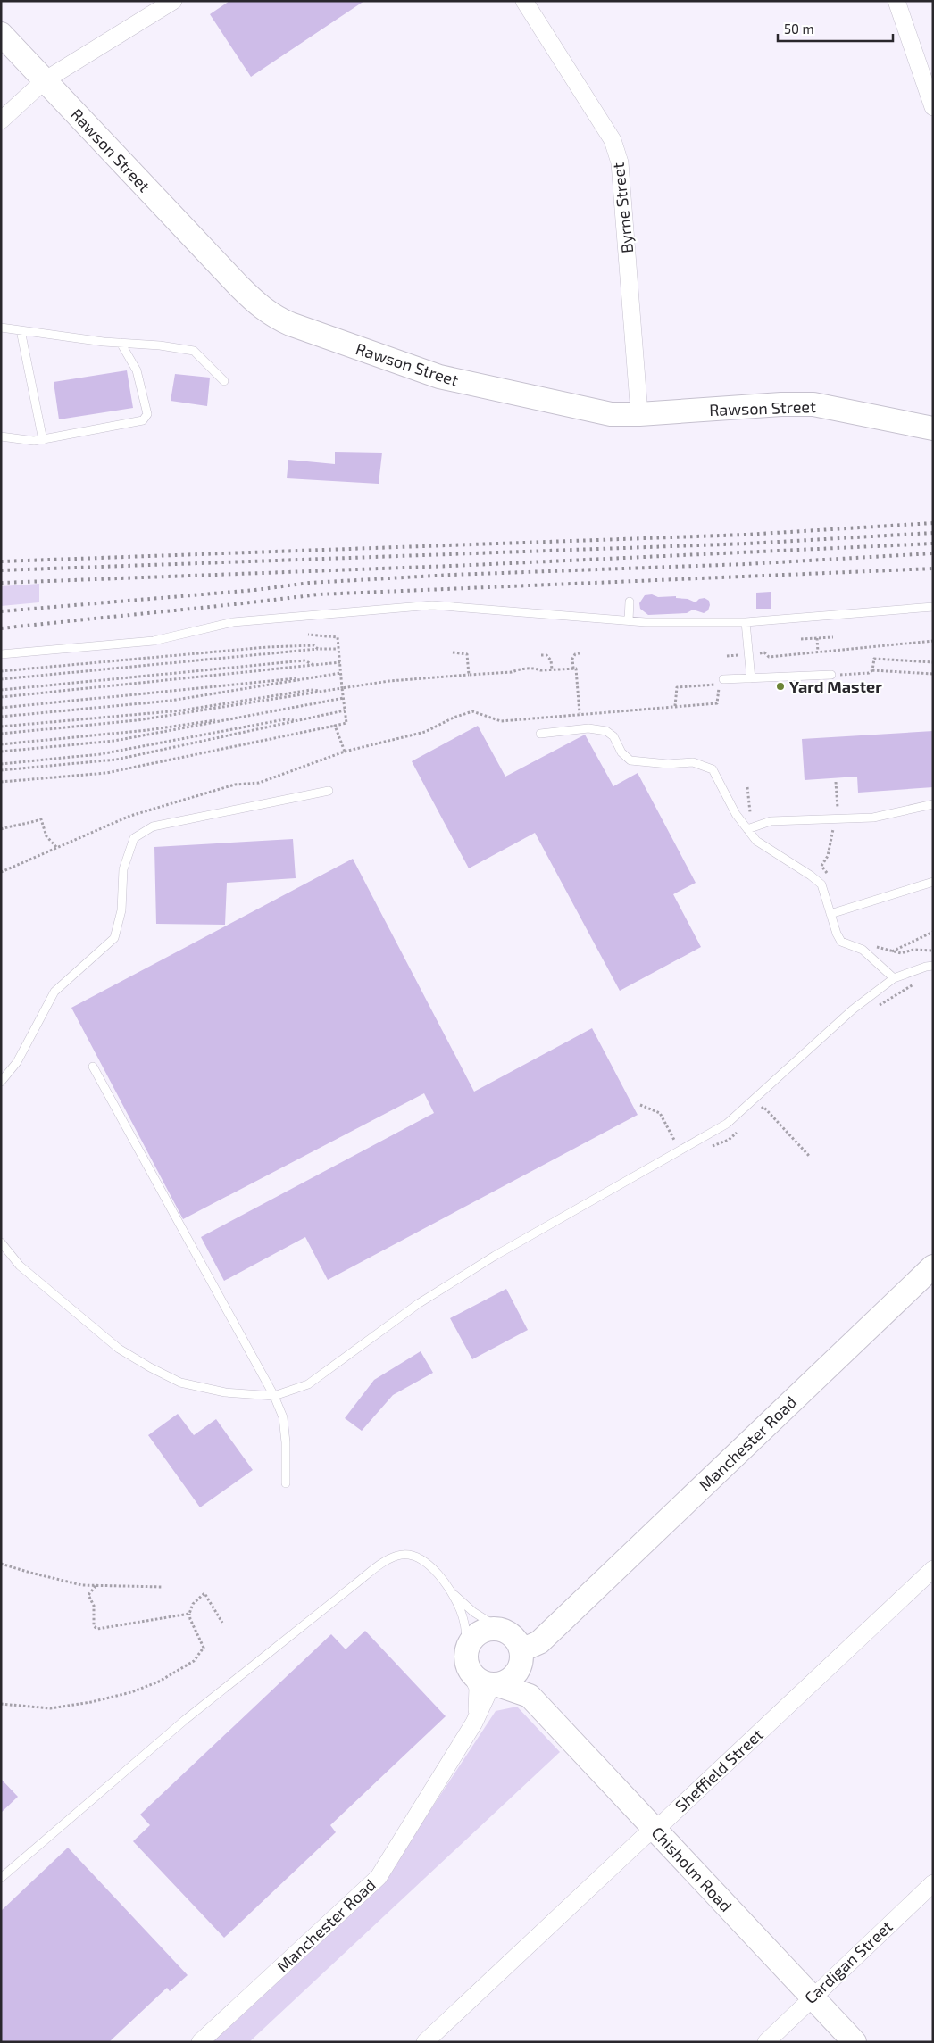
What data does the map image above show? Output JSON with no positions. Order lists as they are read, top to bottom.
{
  "streets": {
    "main road": ["Rawson Street", "Manchester Road", "Chisholm Road"],
    "street": ["Byrne Street", "Sheffield Street", "Cardigan Street"]
  },
  "crossings": [
    ["Rawson Street", "Byrne Street"],
    ["Manchester Road", "Chisholm Road"],
    ["Sheffield Street", "Chisholm Road"],
    ["Chisholm Road", "Cardigan Street"]
  ],
  "places": ["Yard Master"],
  "scale_bar": "50 m"
}
